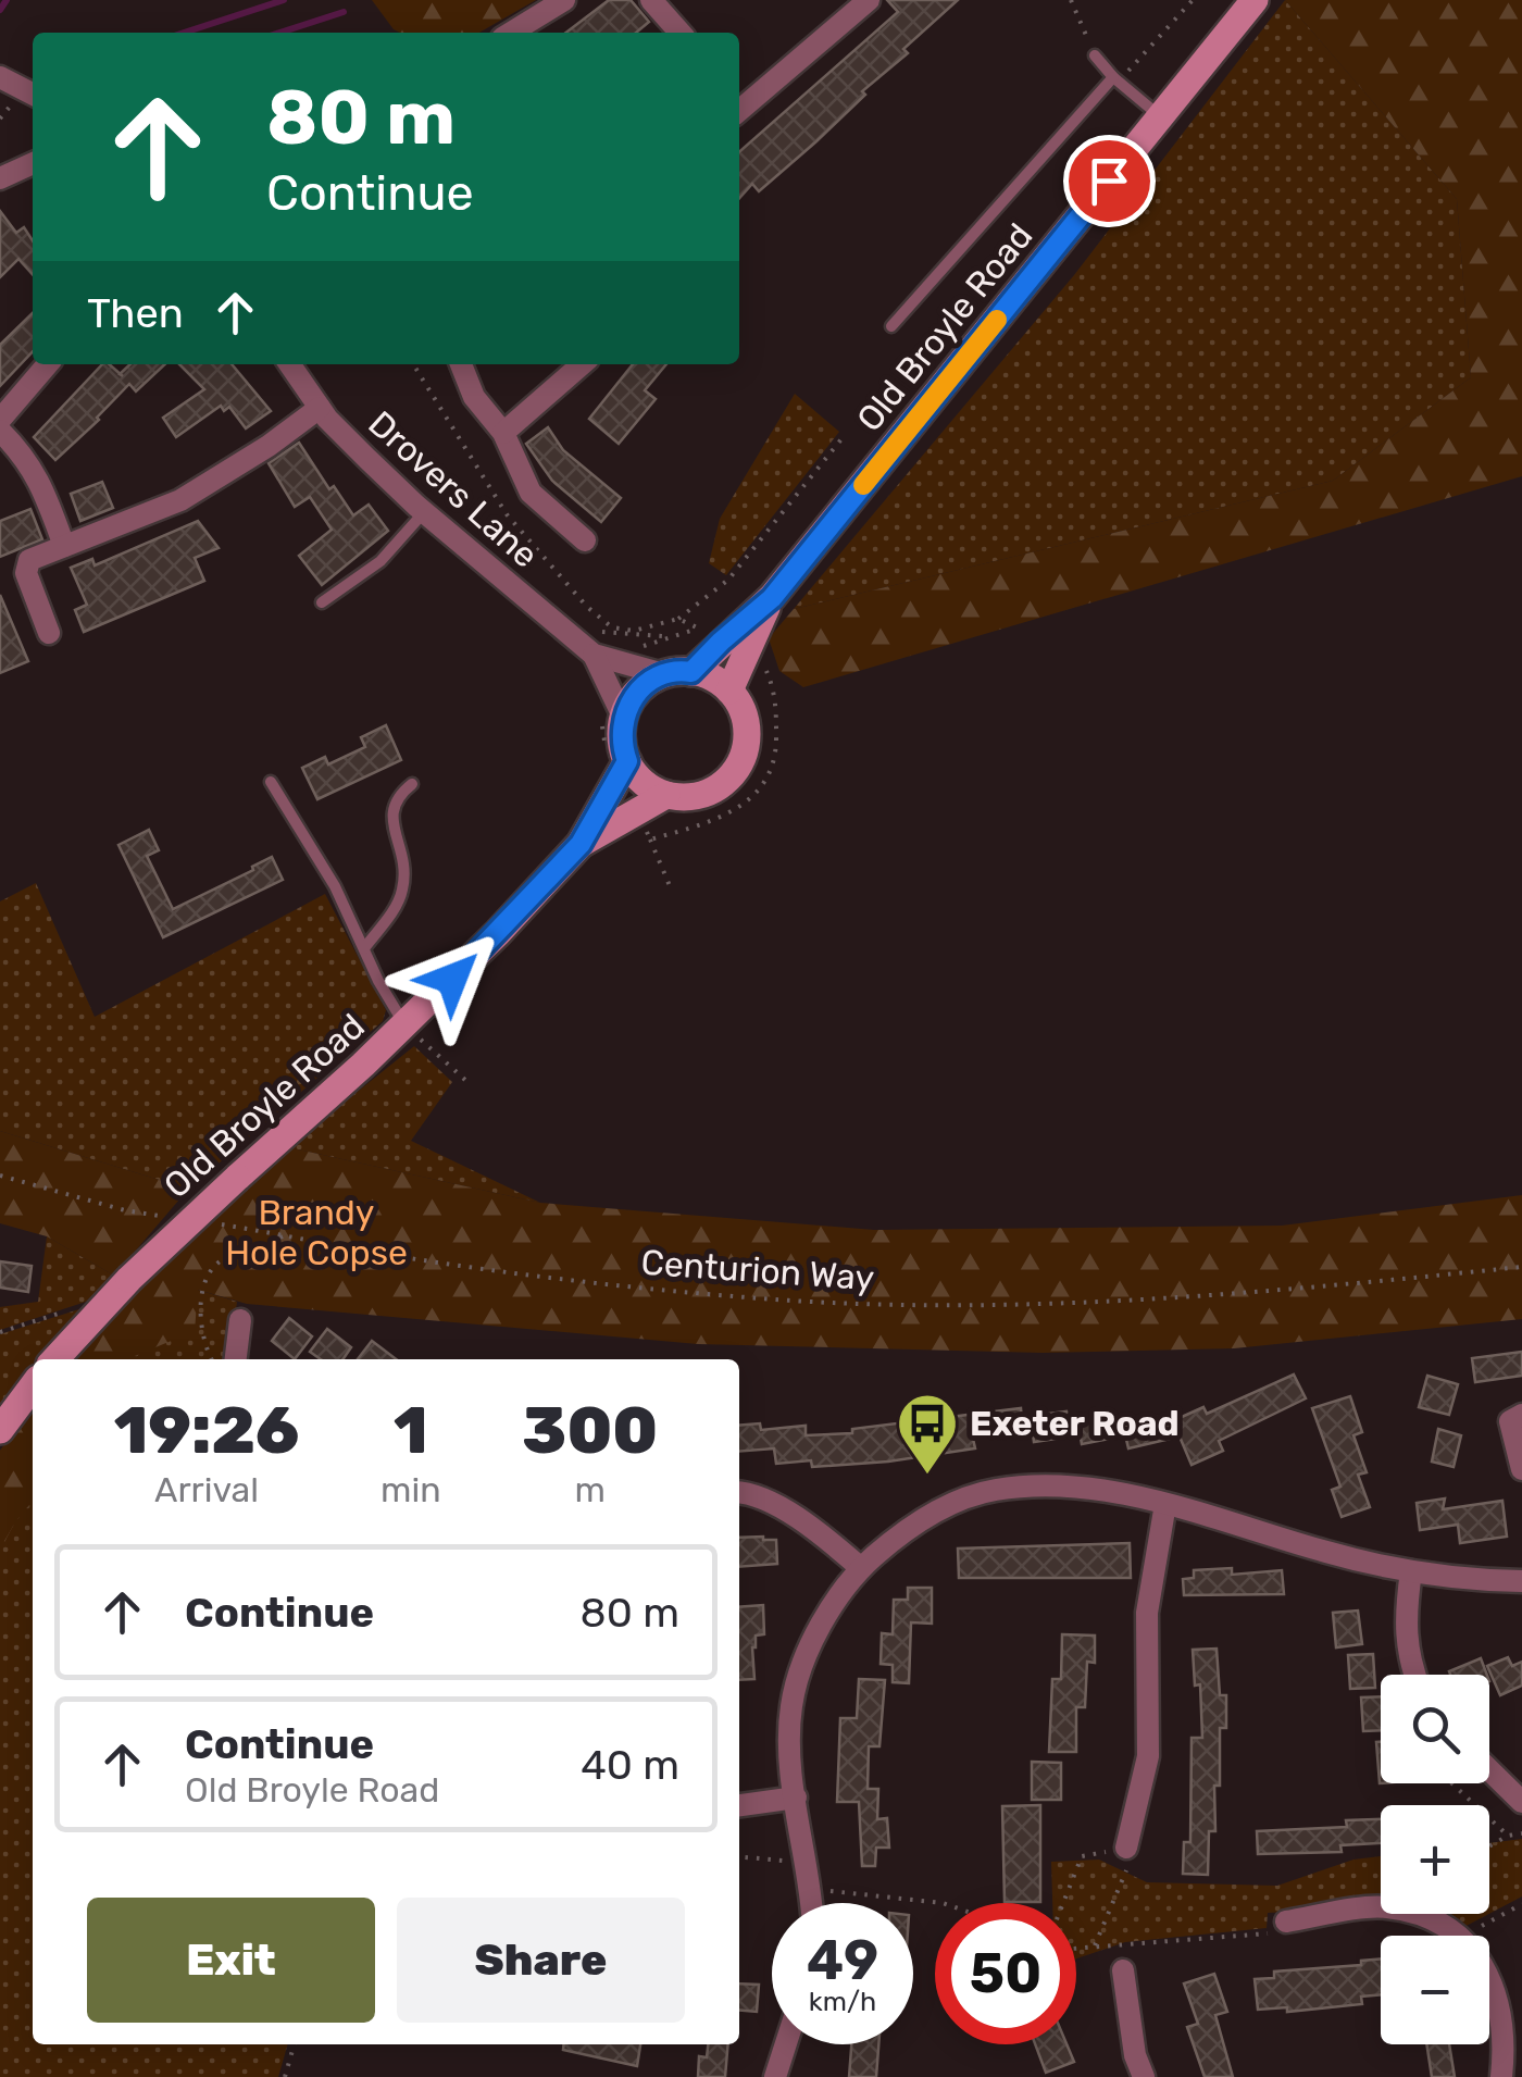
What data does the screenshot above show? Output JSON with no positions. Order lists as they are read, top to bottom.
{
  "streets": {
    "main road": ["Old Broyle Road"],
    "street": ["Drovers Lane"],
    "path": ["Centurion Way"]
  },
  "crossings": [
    ["Old Broyle Road", "Drovers Lane"]
  ],
  "parks": ["Brandy Hole Copse"],
  "places": {
    "bus stop": ["Exeter Road"]
  },
  "page": {
    "turn": ["80 m", "Continue"],
    "then": "Then",
    "eta": [
      "19:26",
      "Arrival",
      "1",
      "min",
      "300",
      "m"
    ],
    "list": [
      {
        "name": "Continue",
        "value": "80 m"
      },
      {
        "name": "Continue",
        "note": "Old Broyle Road",
        "value": "40 m"
      }
    ],
    "map_buttons": ["+", "−"],
    "buttons": ["Exit", "Share"],
    "speed": "49 km/h",
    "limit": "50"
  }
}
